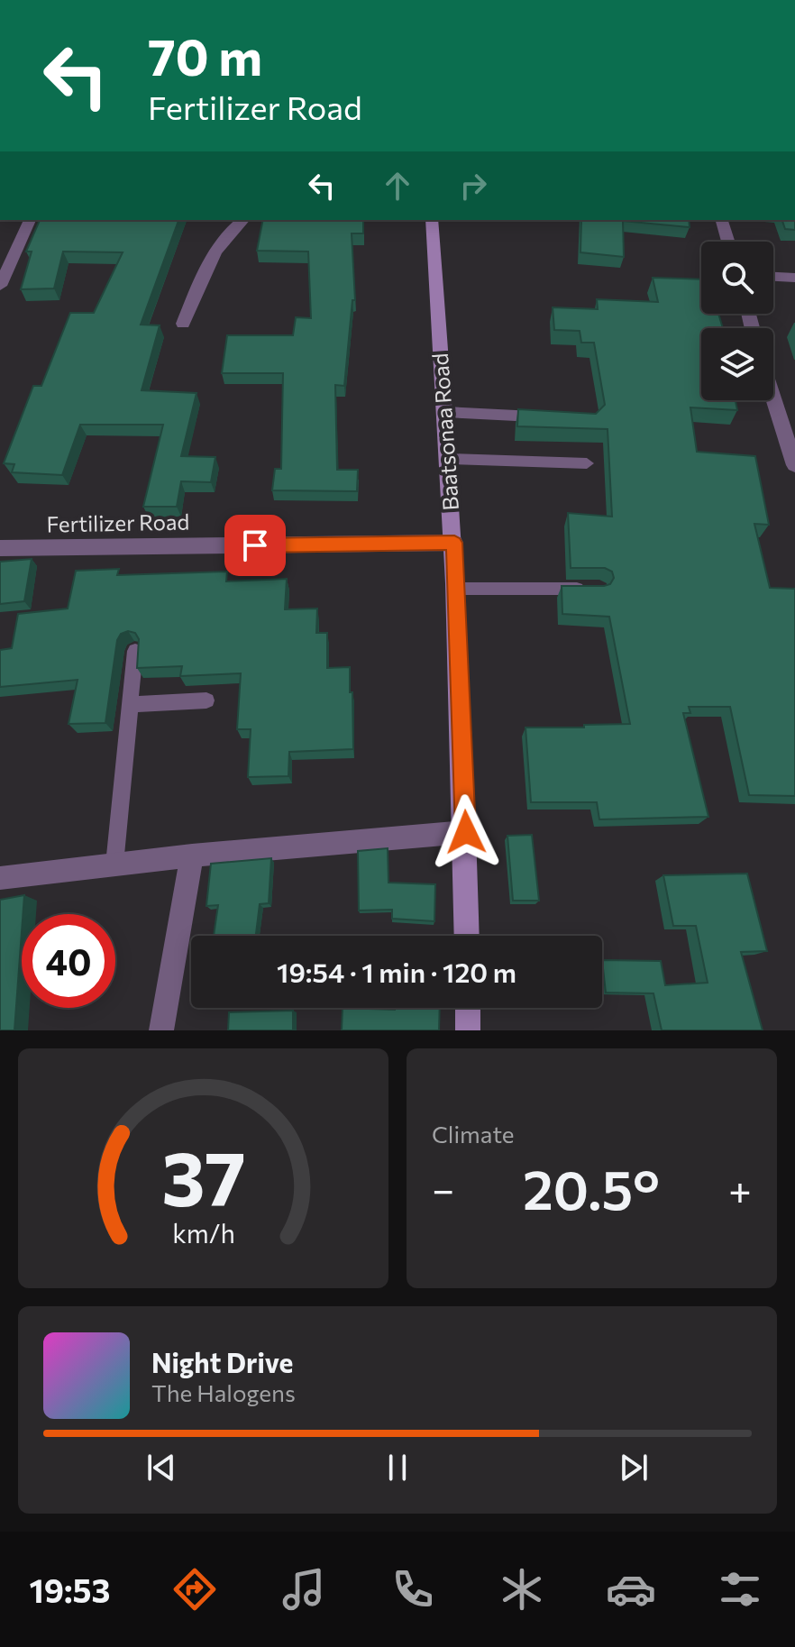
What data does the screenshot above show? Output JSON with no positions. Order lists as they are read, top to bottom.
{
  "streets": {
    "street": ["Baatsonaa Road", "Fertilizer Road"]
  },
  "crossings": [
    ["Baatsonaa Road", "Fertilizer Road"]
  ],
  "page": {
    "turn": ["70 m", "Fertilizer Road"],
    "limit": "40",
    "trip": "19:54 · 1 min · 120 m",
    "tile": "Climate",
    "heat": ["−", "20.5°", "+"],
    "song": ["Night Drive", "The Halogens"],
    "tabs": "19:53",
    "gauge": ["37", "km/h"]
  }
}
